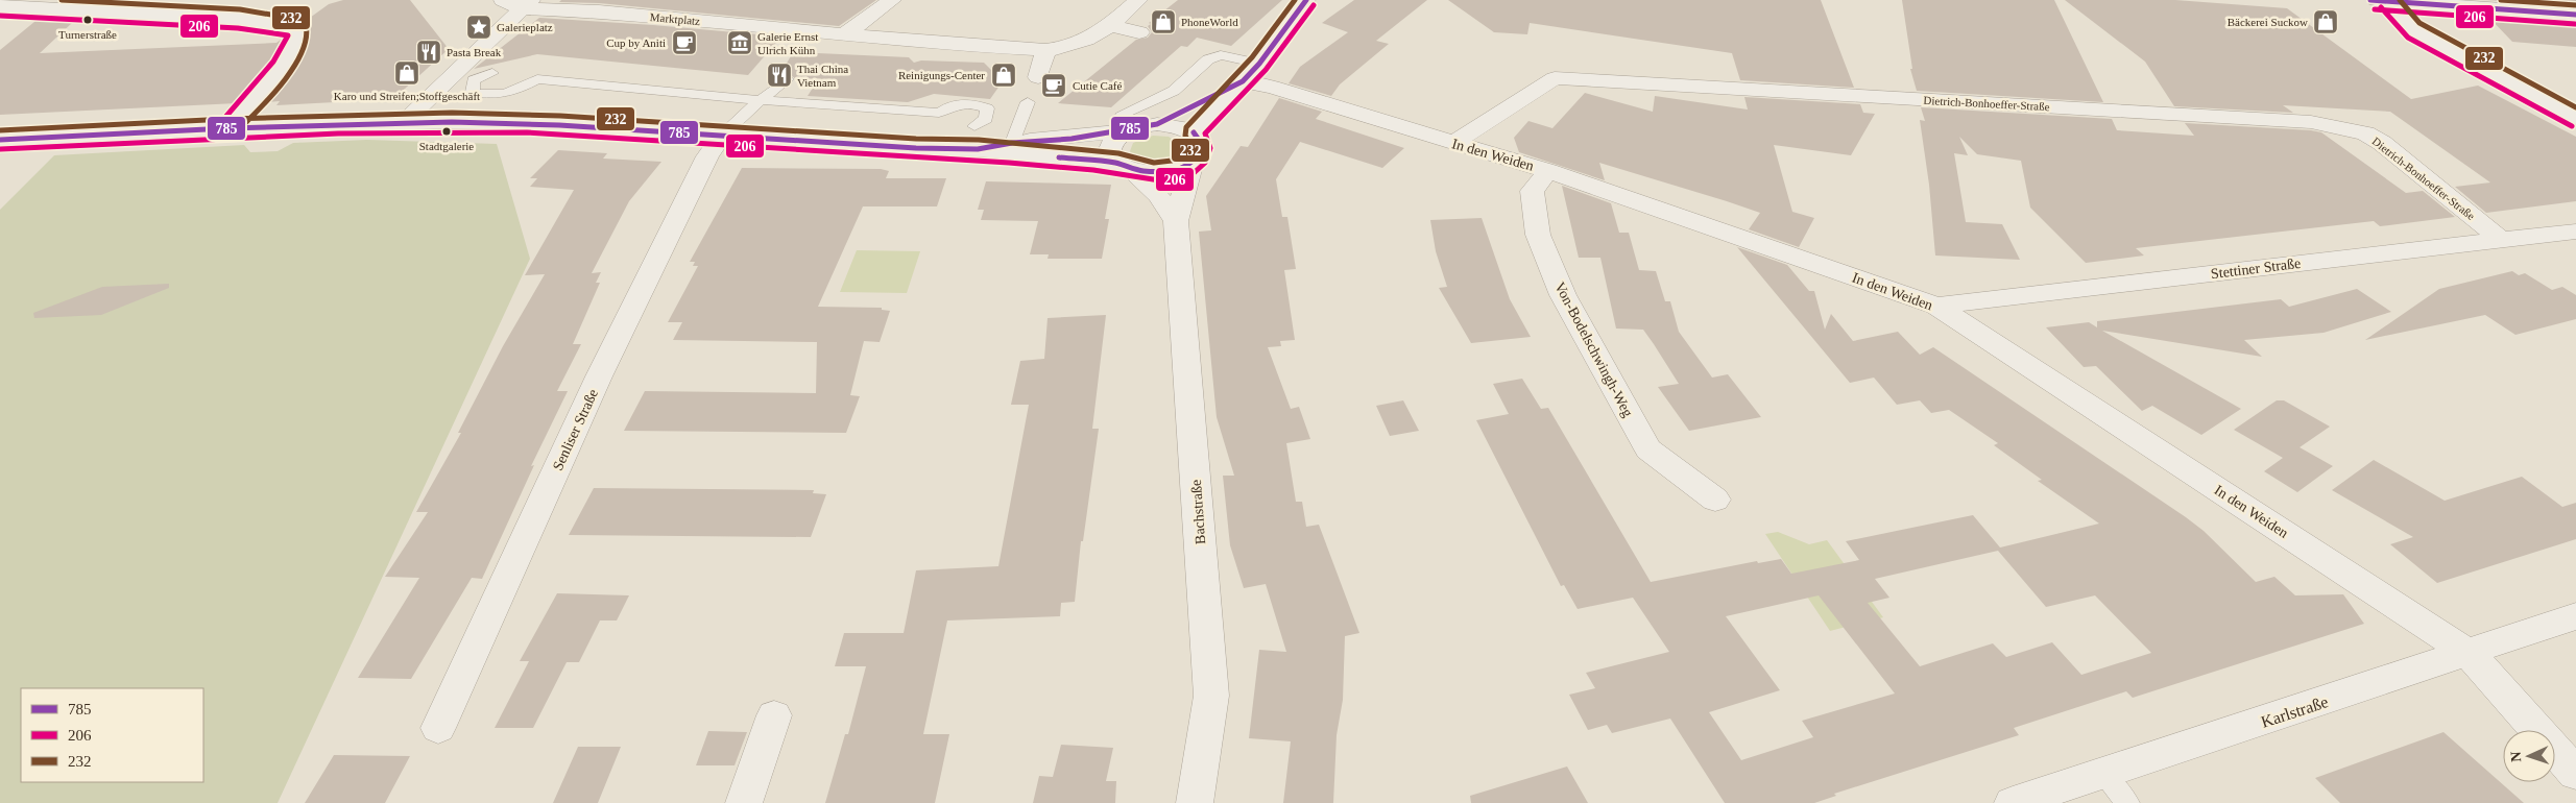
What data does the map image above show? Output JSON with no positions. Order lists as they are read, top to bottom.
{
  "streets": {
    "street": [
      "Marktplatz",
      "Dietrich-Bonhoeffer-Straße",
      "In den Weiden",
      "Stettiner Straße",
      "Von-Bodelschwingh-Weg",
      "Senliser Straße",
      "Bachstraße",
      "Karlstraße"
    ]
  },
  "crossings": [
    ["Dietrich-Bonhoeffer-Straße", "In den Weiden"],
    ["Dietrich-Bonhoeffer-Straße", "Stettiner Straße"],
    ["In den Weiden", "Stettiner Straße"],
    ["In den Weiden", "Von-Bodelschwingh-Weg"],
    ["In den Weiden", "Karlstraße"]
  ],
  "places": {
    "other": ["Turnerstraße", "Stadtgalerie"],
    "shop": [
      "PhoneWorld",
      "Bäckerei Suckow",
      "Karo und Streifen;Stoffgeschäft",
      "Reinigungs-Center"
    ],
    "place": ["Galerieplatz"],
    "cafe": ["Cup by Aniti", "Cutie Café"],
    "museum": ["Galerie Ernst Ulrich Kühn"],
    "restaurant": ["Pasta Break", "Thai China Vietnam"]
  },
  "lines": ["transit line 785", "transit line 232", "transit line 206"],
  "legend": ["785", "206", "232"],
  "north": "left"
}
